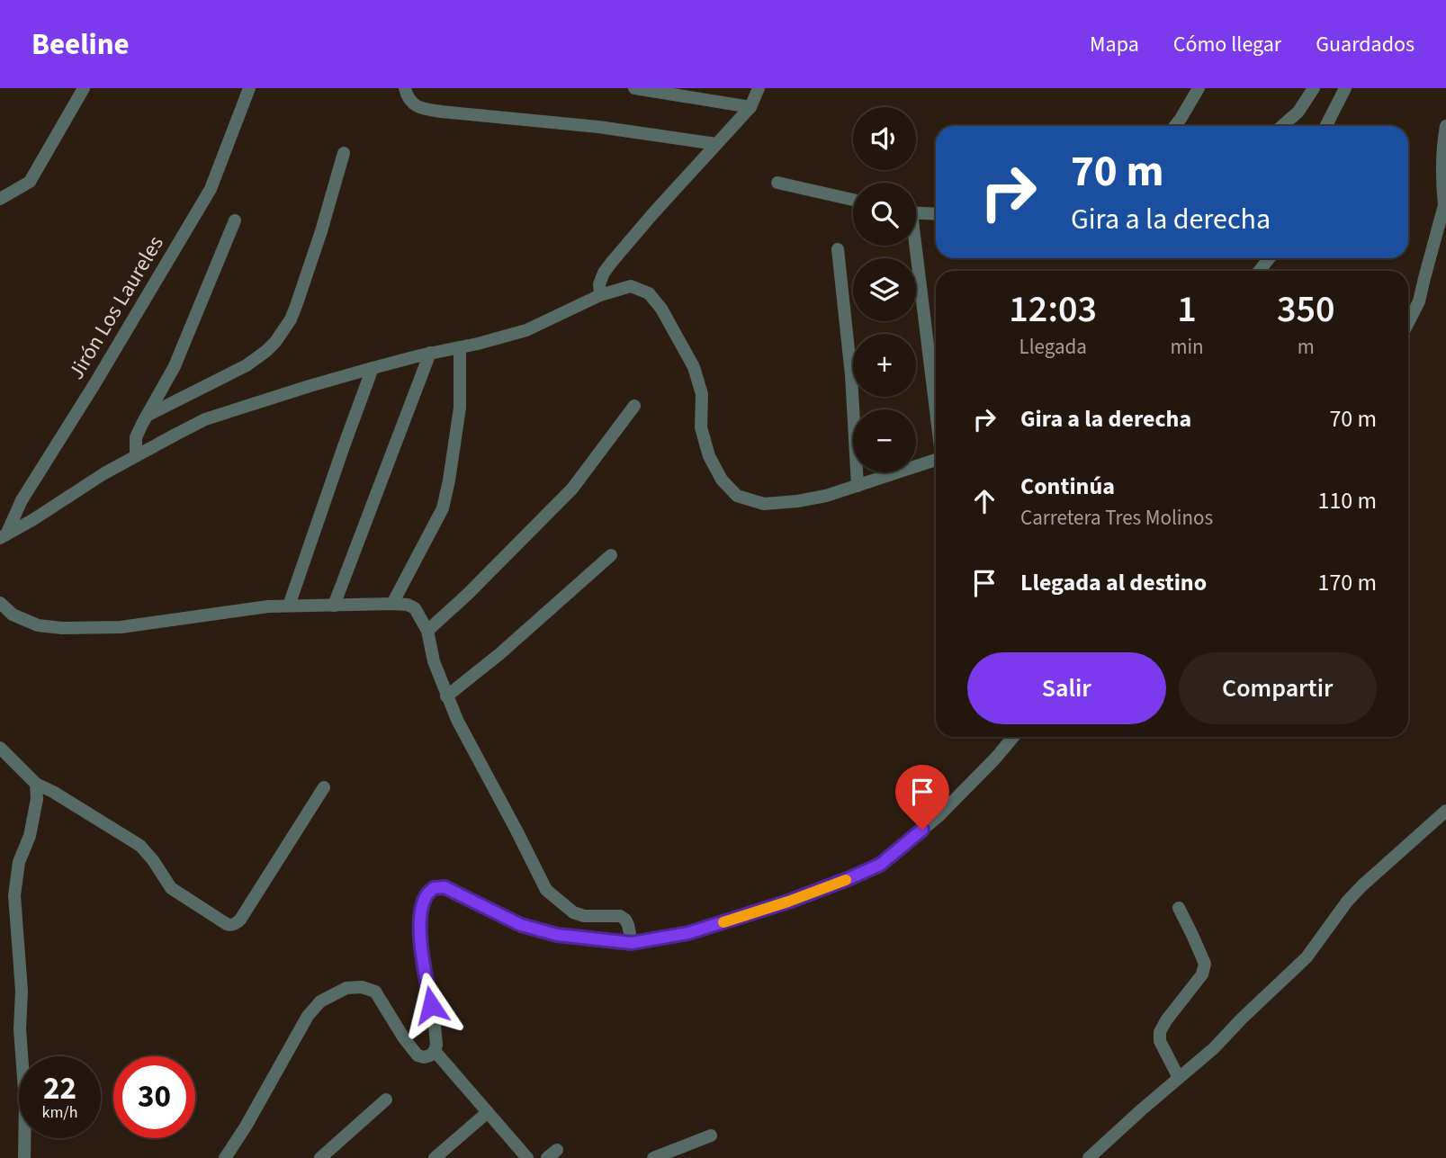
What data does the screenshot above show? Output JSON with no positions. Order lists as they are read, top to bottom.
{
  "streets": {
    "street": ["Jirón Los Laureles"]
  },
  "page": {
    "header": "Beeline",
    "nav": ["Mapa", "Cómo llegar", "Guardados"],
    "map_buttons": ["+", "−"],
    "turn": ["70 m", "Gira a la derecha"],
    "eta": [
      "12:03",
      "Llegada",
      "1",
      "min",
      "350",
      "m"
    ],
    "list": [
      {
        "name": "Gira a la derecha",
        "value": "70 m"
      },
      {
        "name": "Continúa",
        "note": "Carretera Tres Molinos",
        "value": "110 m"
      },
      {
        "name": "Llegada al destino",
        "value": "170 m"
      }
    ],
    "buttons": ["Salir", "Compartir"],
    "speed": "22 km/h",
    "limit": "30"
  }
}
